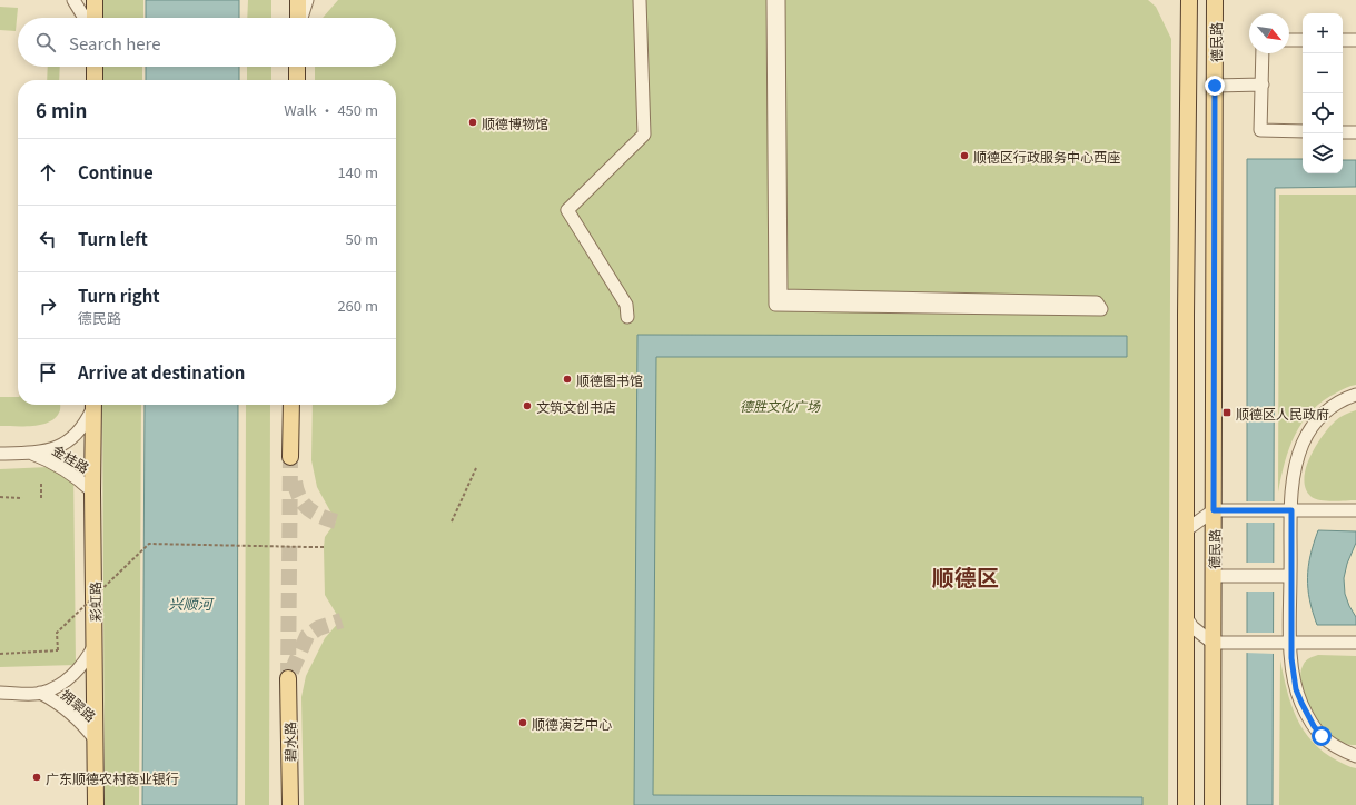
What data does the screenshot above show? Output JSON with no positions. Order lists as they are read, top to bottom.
{
  "streets": {
    "main road": ["德民路", "彩虹路", "碧水路"],
    "street": ["金桂路", "拥翠路"]
  },
  "crossings": [
    ["金桂路", "彩虹路"],
    ["彩虹路", "拥翠路"]
  ],
  "districts": ["顺德区"],
  "water": ["兴顺河"],
  "parks": ["德胜文化广场"],
  "places": {
    "other": [
      "顺德博物馆",
      "顺德区行政服务中心西座",
      "顺德图书馆",
      "文筑文创书店",
      "顺德演艺中心",
      "广东顺德农村商业银行"
    ],
    "transit": ["顺德区人民政府"]
  },
  "north": "bottom right",
  "page": {
    "map_buttons": ["+", "−"],
    "search": "Search here",
    "heading": ["6 min", "Walk · 450 m"],
    "list": [
      ["Continue", "140 m"],
      ["Turn left", "50 m"],
      ["Turn right", "德民路", "260 m"],
      "Arrive at destination"
    ]
  }
}
